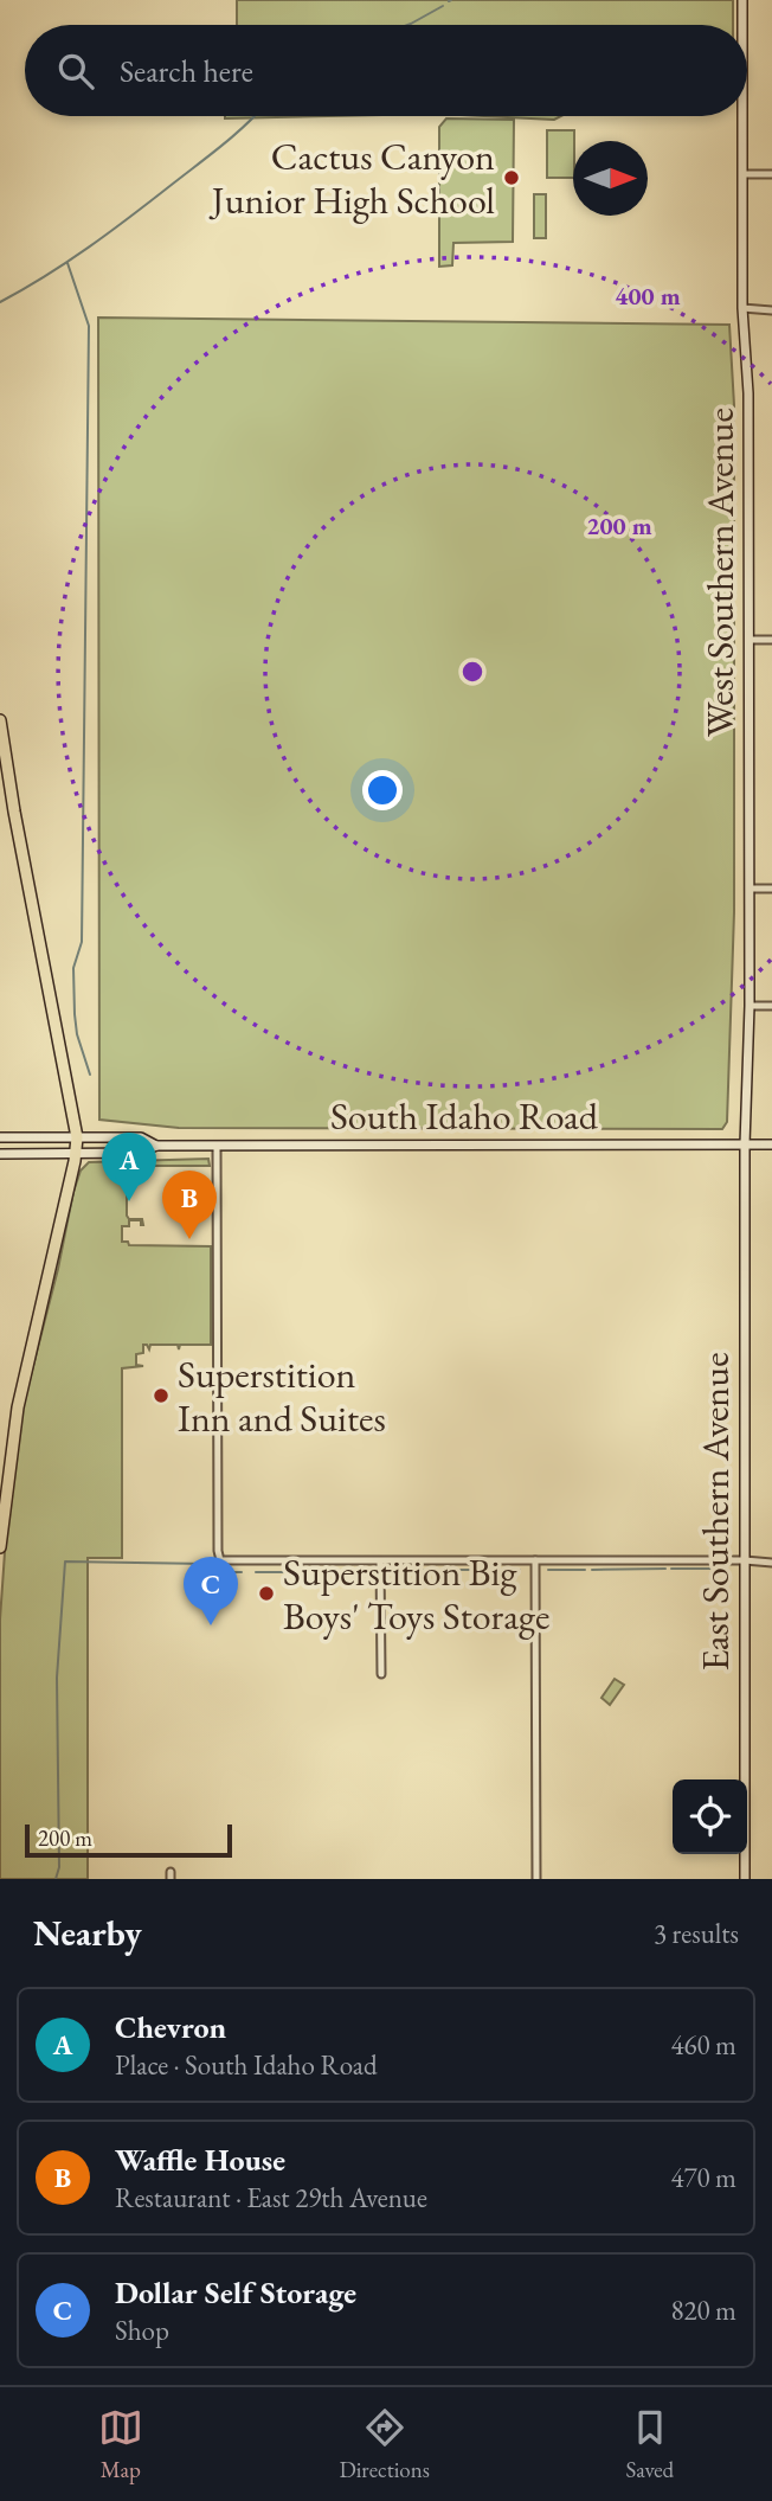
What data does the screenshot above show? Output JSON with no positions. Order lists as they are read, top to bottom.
{
  "streets": {
    "main road": ["West Southern Avenue", "South Idaho Road", "East Southern Avenue"]
  },
  "crossings": [
    ["West Southern Avenue", "South Idaho Road"],
    ["West Southern Avenue", "East Southern Avenue"],
    ["South Idaho Road", "East Southern Avenue"]
  ],
  "places": ["Cactus Canyon Junior High School", "Superstition Inn and Suites", "Superstition Big Boys' Toys Storage"],
  "scale_bar": "200 m",
  "north": "right",
  "page": {
    "search": "Search here",
    "pins": ["A", "B", "C"],
    "scale": "200 m",
    "heading": ["Nearby", "3 results"],
    "list": [
      {
        "mark": "A",
        "name": "Chevron",
        "note": "Place · South Idaho Road",
        "value": "460 m"
      },
      {
        "mark": "B",
        "name": "Waffle House",
        "note": "Restaurant · East 29th Avenue",
        "value": "470 m"
      },
      {
        "mark": "C",
        "name": "Dollar Self Storage",
        "note": "Shop",
        "value": "820 m"
      }
    ],
    "nav": ["Map", "Directions", "Saved"]
  },
  "rings": ["400 m", "200 m"]
}
